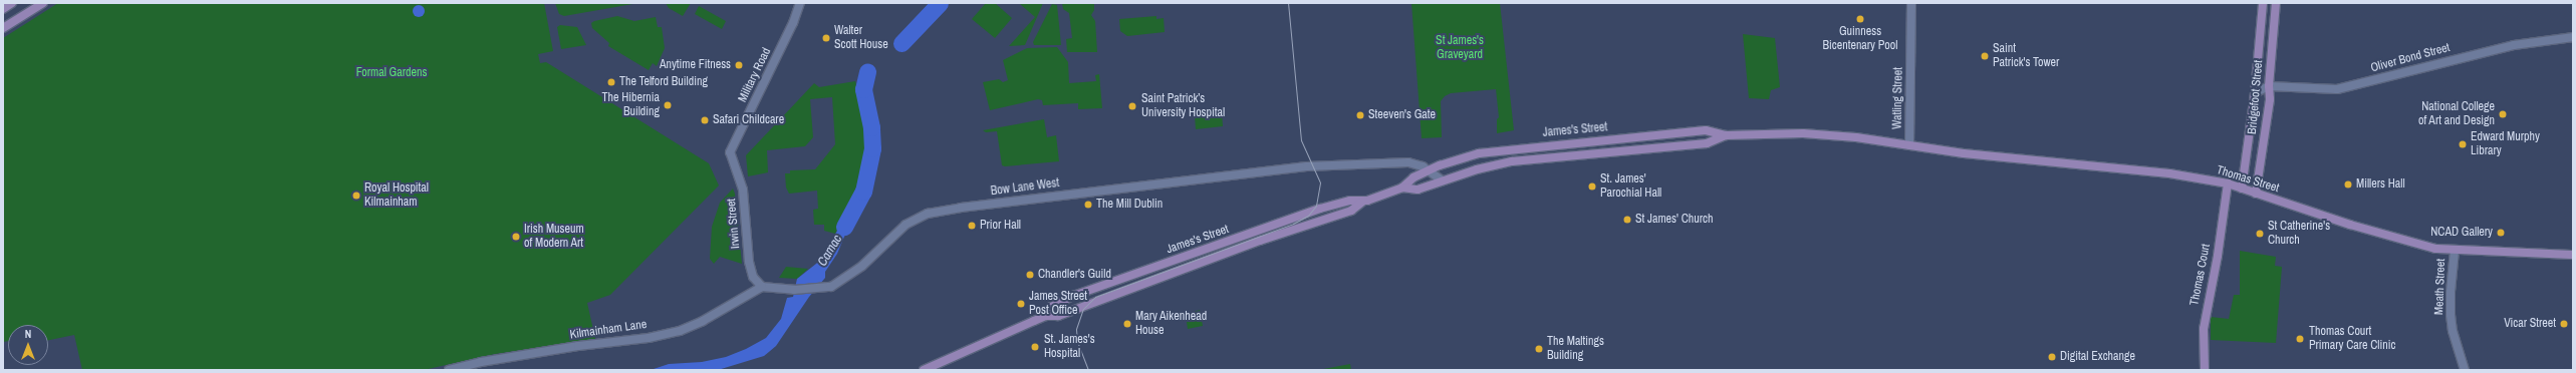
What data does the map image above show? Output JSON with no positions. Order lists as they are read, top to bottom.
{
  "streets": {
    "main road": [
      "Bridgefoot Street",
      "James's Street",
      "Thomas Street",
      "Thomas Court"
    ],
    "street": [
      "Oliver Bond Street",
      "Military Road",
      "Watling Street",
      "Bow Lane West",
      "Irwin Street",
      "Meath Street",
      "Kilmainham Lane"
    ]
  },
  "crossings": [
    ["Oliver Bond Street", "Bridgefoot Street"],
    ["Military Road", "Irwin Street"],
    ["Bridgefoot Street", "Thomas Street"],
    ["Watling Street", "James's Street"],
    ["Watling Street", "Thomas Street"],
    ["James's Street", "Thomas Street"],
    ["James's Street", "Bow Lane West"],
    ["Thomas Street", "Thomas Court"],
    ["Thomas Street", "Meath Street"],
    ["Bow Lane West", "Irwin Street"],
    ["Bow Lane West", "Kilmainham Lane"],
    ["Irwin Street", "Kilmainham Lane"]
  ],
  "water": ["Camac"],
  "parks": ["St James's Graveyard", "Formal Gardens"],
  "places": [
    "Guinness Bicentenary Pool",
    "Walter Scott House",
    "Saint Patrick's Tower",
    "Anytime Fitness",
    "The Telford Building",
    "The Hibernia Building",
    "Saint Patrick’s University Hospital",
    "National College of Art and Design",
    "Steeven's Gate",
    "Safari Childcare",
    "Edward Murphy Library",
    "Millers Hall",
    "St. James' Parochial Hall",
    "Royal Hospital Kilmainham",
    "The Mill Dublin",
    "St James' Church",
    "Prior Hall",
    "NCAD Gallery",
    "St Catherine's Church",
    "Irish Museum of Modern Art",
    "Chandler's Guild",
    "James Street Post Office",
    "Mary Aikenhead House",
    "Vicar Street",
    "Thomas Court Primary Care Clinic",
    "St. James's Hospital",
    "The Maltings Building",
    "Digital Exchange"
  ],
  "north": "top"
}
